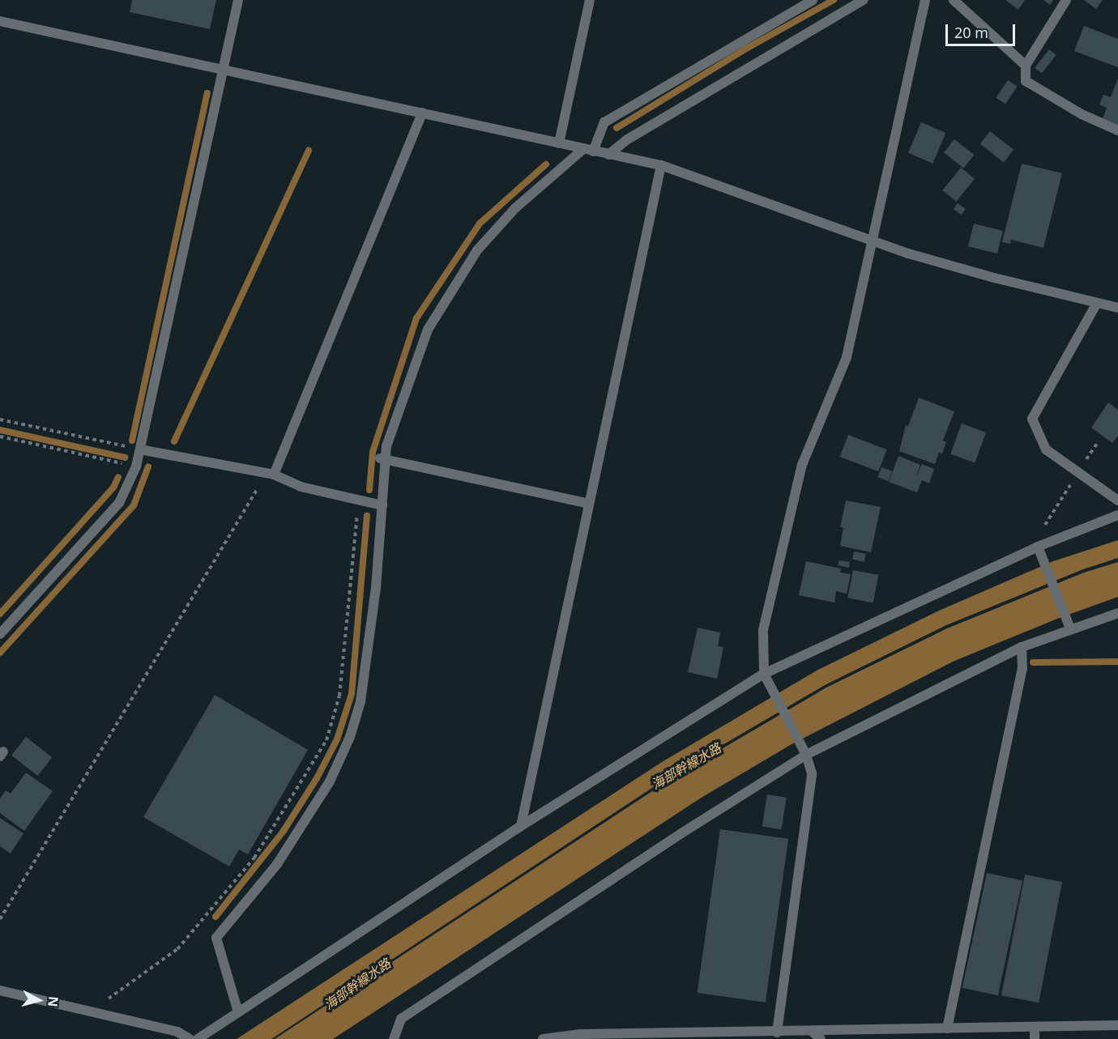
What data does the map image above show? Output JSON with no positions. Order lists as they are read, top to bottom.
{
  "water": ["海部幹線水路"],
  "scale_bar": "20 m",
  "north": "right"
}
